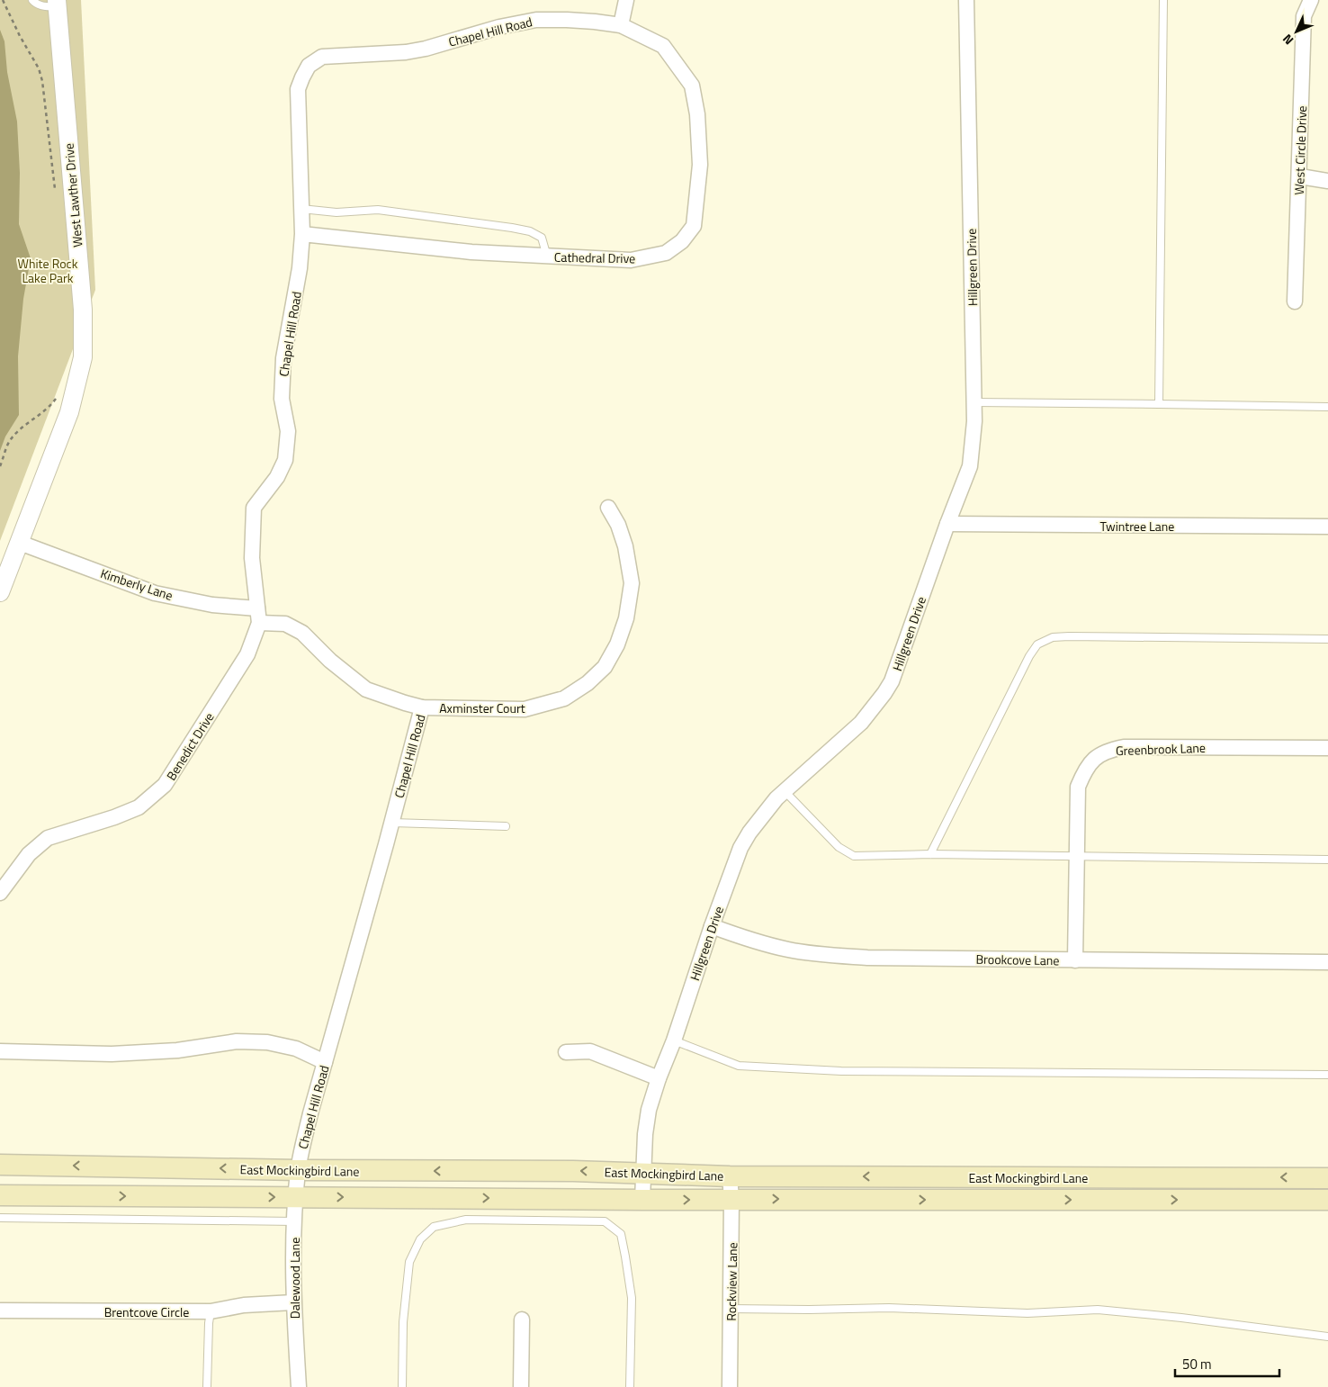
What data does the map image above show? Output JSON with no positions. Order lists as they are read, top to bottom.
{
  "streets": {
    "main road": ["East Mockingbird Lane"],
    "street": [
      "Chapel Hill Road",
      "West Circle Drive",
      "West Lawther Drive",
      "Cathedral Drive",
      "Hillgreen Drive",
      "Twintree Lane",
      "Kimberly Lane",
      "Axminster Court",
      "Benedict Drive",
      "Greenbrook Lane",
      "Brookcove Lane",
      "Dalewood Lane",
      "Rockview Lane",
      "Brentcove Circle"
    ]
  },
  "crossings": [
    ["Chapel Hill Road", "Cathedral Drive"],
    ["Chapel Hill Road", "Kimberly Lane"],
    ["Chapel Hill Road", "Axminster Court"],
    ["Chapel Hill Road", "Benedict Drive"],
    ["Chapel Hill Road", "East Mockingbird Lane"],
    ["Chapel Hill Road", "Dalewood Lane"],
    ["West Lawther Drive", "Kimberly Lane"],
    ["Hillgreen Drive", "Twintree Lane"],
    ["Hillgreen Drive", "Brookcove Lane"],
    ["Hillgreen Drive", "East Mockingbird Lane"],
    ["Kimberly Lane", "Benedict Drive"],
    ["Greenbrook Lane", "Brookcove Lane"],
    ["East Mockingbird Lane", "Dalewood Lane"],
    ["East Mockingbird Lane", "Rockview Lane"],
    ["Dalewood Lane", "Brentcove Circle"]
  ],
  "parks": ["White Rock Lake Park"],
  "scale_bar": "50 m",
  "north": "bottom left"
}
